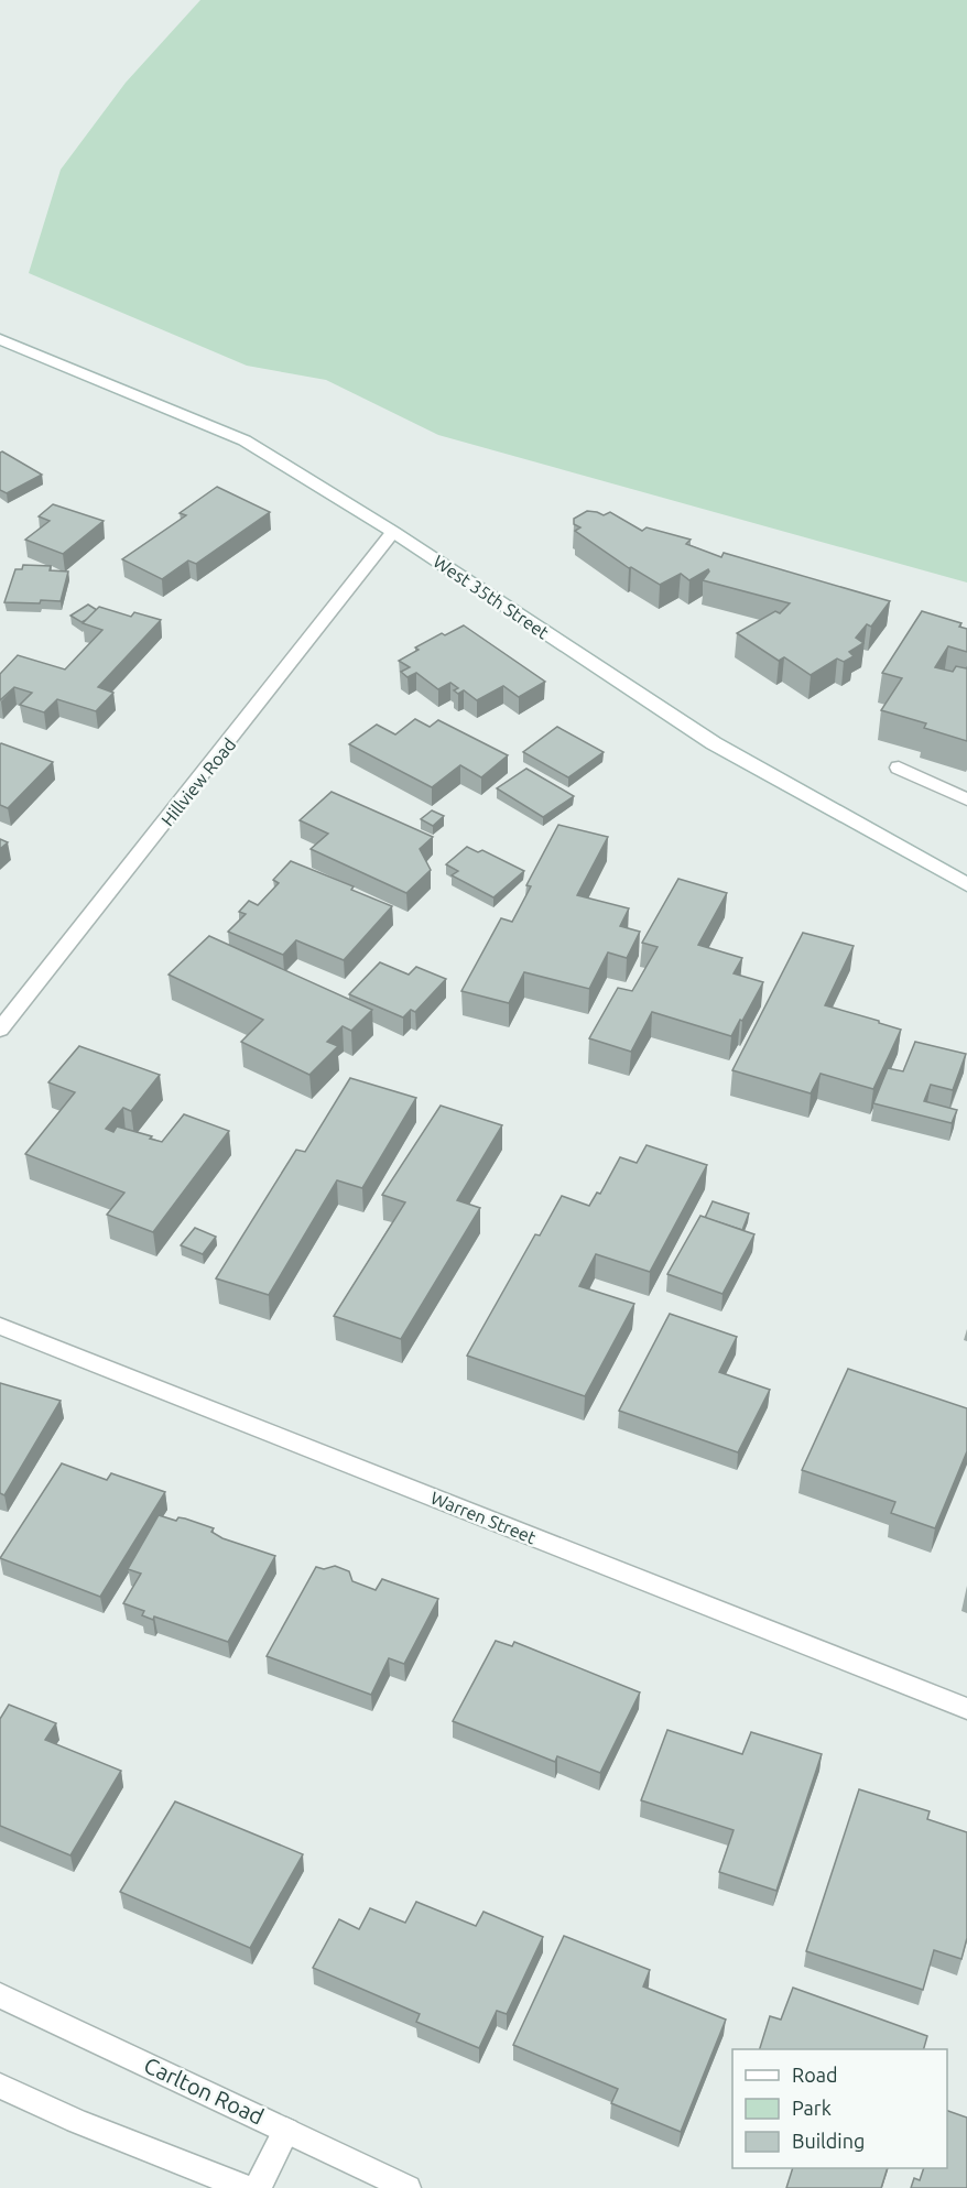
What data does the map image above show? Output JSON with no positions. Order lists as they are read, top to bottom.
{
  "streets": {
    "street": [
      "West 35th Street",
      "Hillview Road",
      "Warren Street",
      "Carlton Road"
    ]
  },
  "crossings": [
    ["West 35th Street", "Hillview Road"]
  ],
  "legend": ["Road", "Park", "Building"]
}
